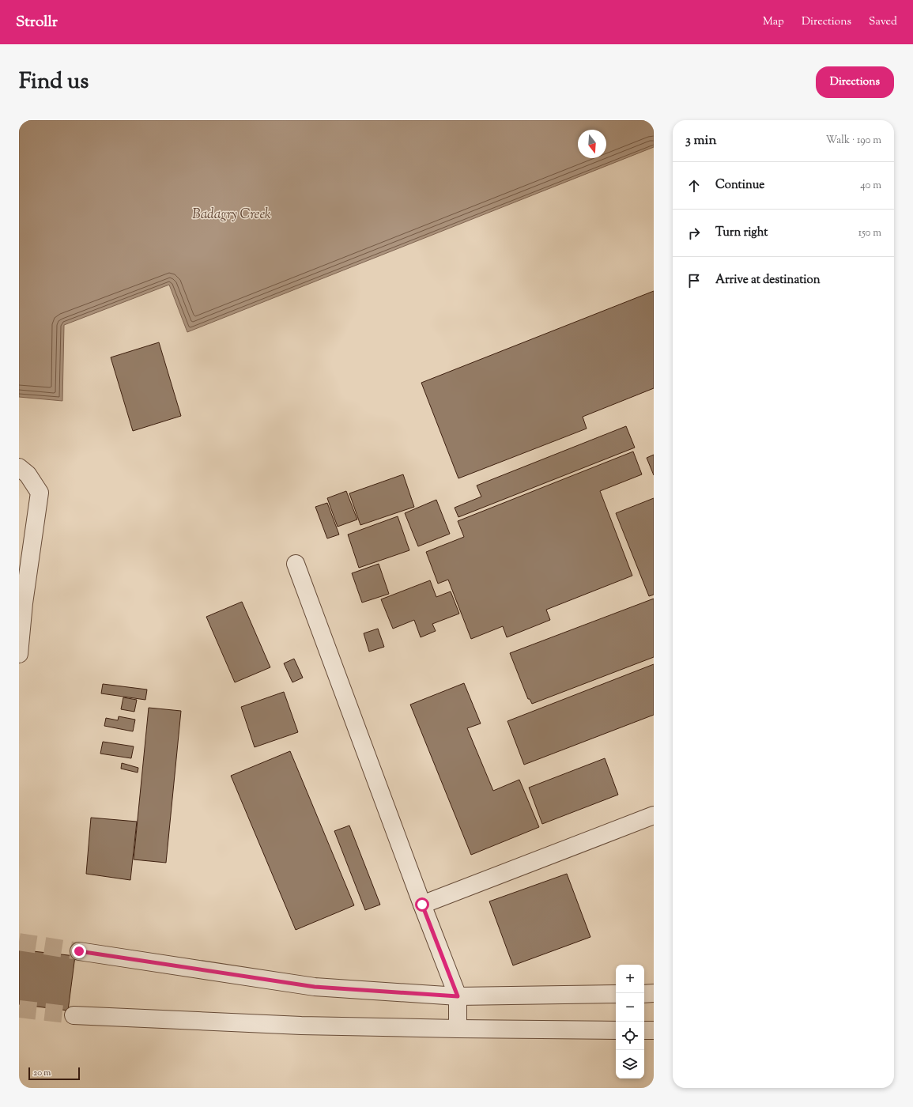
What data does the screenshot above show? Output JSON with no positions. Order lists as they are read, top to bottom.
{
  "water": ["Badagry Creek"],
  "scale_bar": "20 m",
  "north": "bottom",
  "page": {
    "header": "Strollr",
    "nav": ["Map", "Directions", "Saved"],
    "title": "Find us",
    "buttons": "Directions",
    "heading": ["3 min", "Walk · 190 m"],
    "list": [
      ["Continue", "40 m"],
      ["Turn right", "150 m"],
      "Arrive at destination"
    ],
    "map_buttons": ["+", "−"],
    "scale": "20 m"
  }
}
